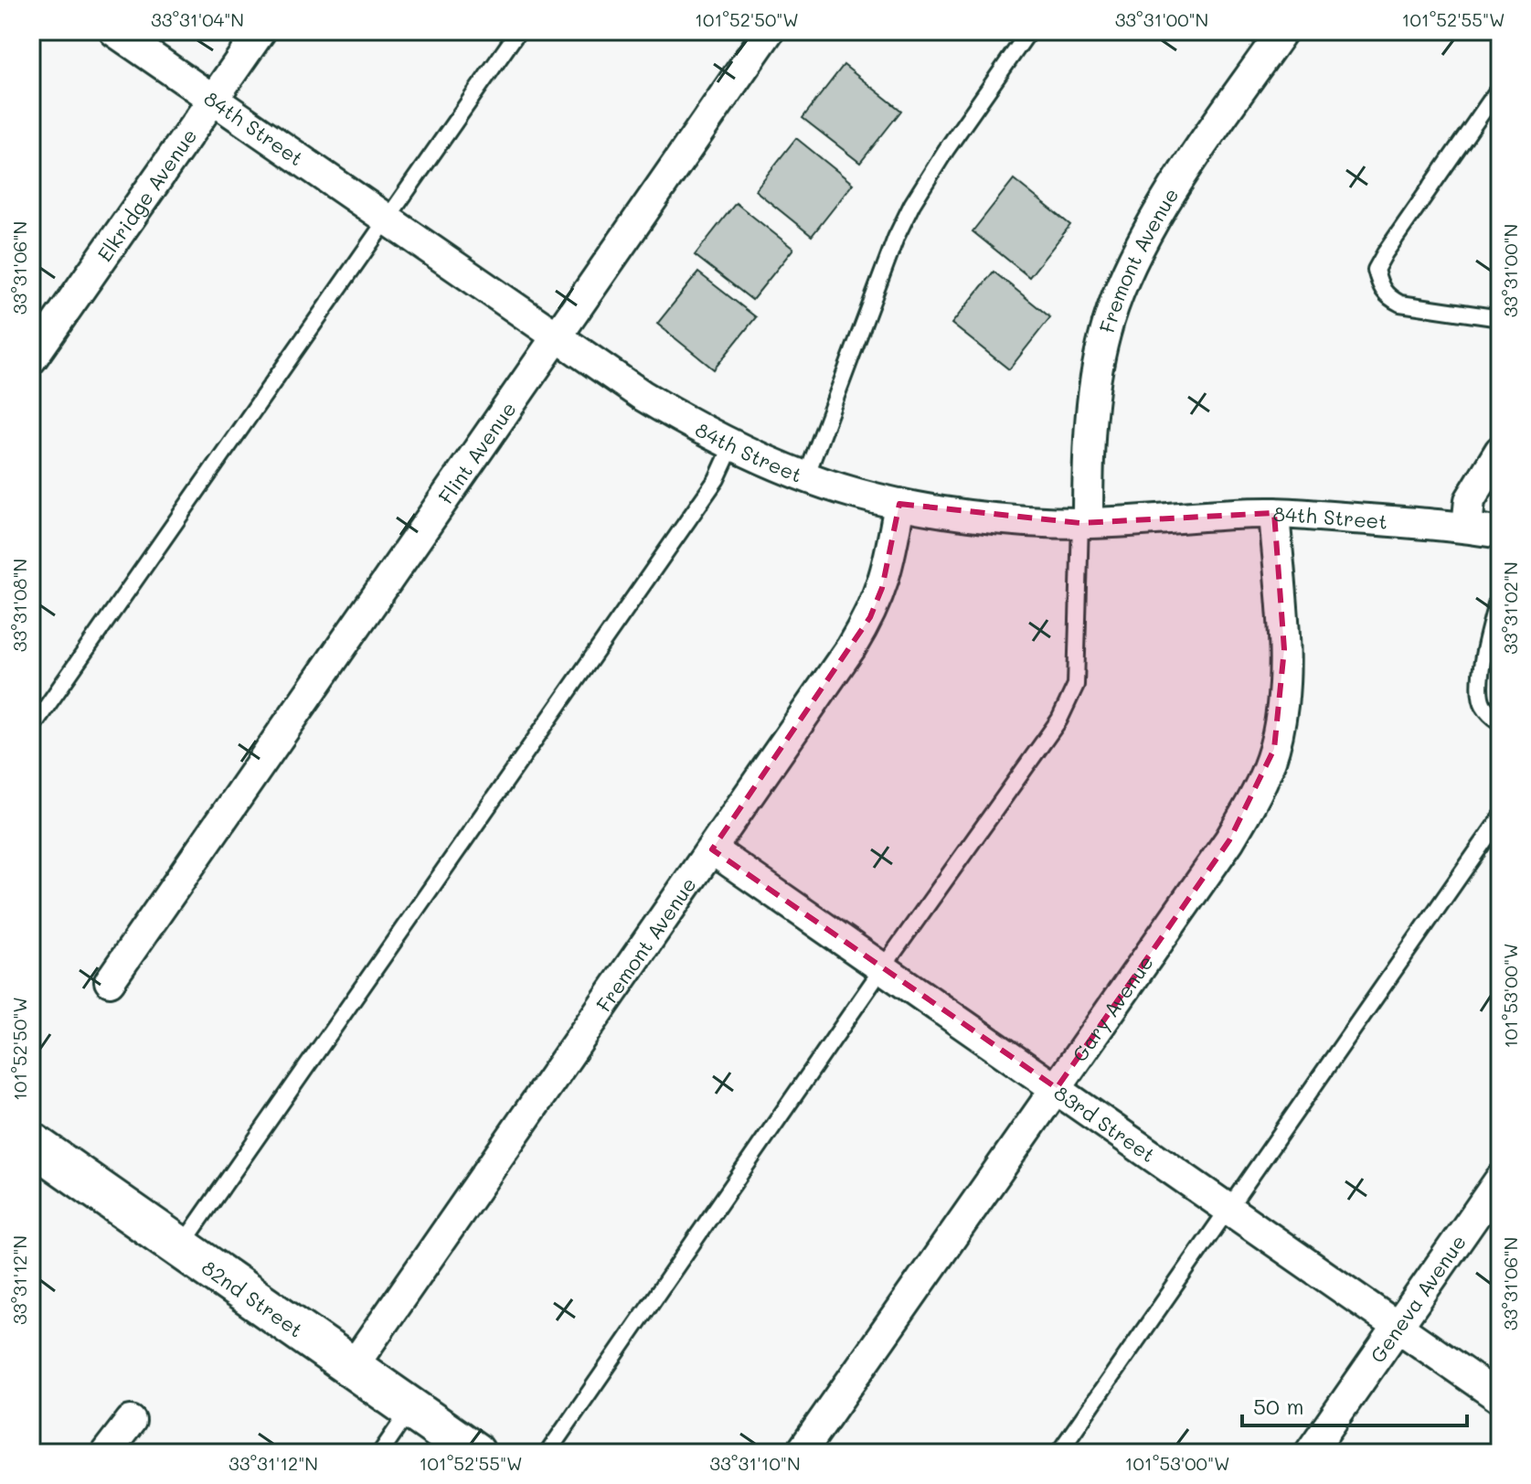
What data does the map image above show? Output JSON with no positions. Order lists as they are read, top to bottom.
{
  "streets": {
    "main road": ["82nd Street"],
    "street": [
      "84th Street",
      "Elkridge Avenue",
      "Fremont Avenue",
      "Flint Avenue",
      "Gary Avenue",
      "83rd Street",
      "Geneva Avenue"
    ]
  },
  "crossings": [
    ["84th Street", "Elkridge Avenue"],
    ["84th Street", "Fremont Avenue"],
    ["84th Street", "Flint Avenue"],
    ["84th Street", "Gary Avenue"],
    ["Fremont Avenue", "83rd Street"],
    ["Fremont Avenue", "82nd Street"],
    ["Gary Avenue", "83rd Street"],
    ["83rd Street", "Geneva Avenue"]
  ],
  "scale_bar": "50 m",
  "coordinates": [
    "33°31'04\"N",
    "101°52'50\"W",
    "33°31'00\"N",
    "101°52'55\"W",
    "33°31'06\"N",
    "33°31'08\"N",
    "33°31'02\"N",
    "101°53'00\"W",
    "33°31'12\"N",
    "33°31'10\"N"
  ]
}
